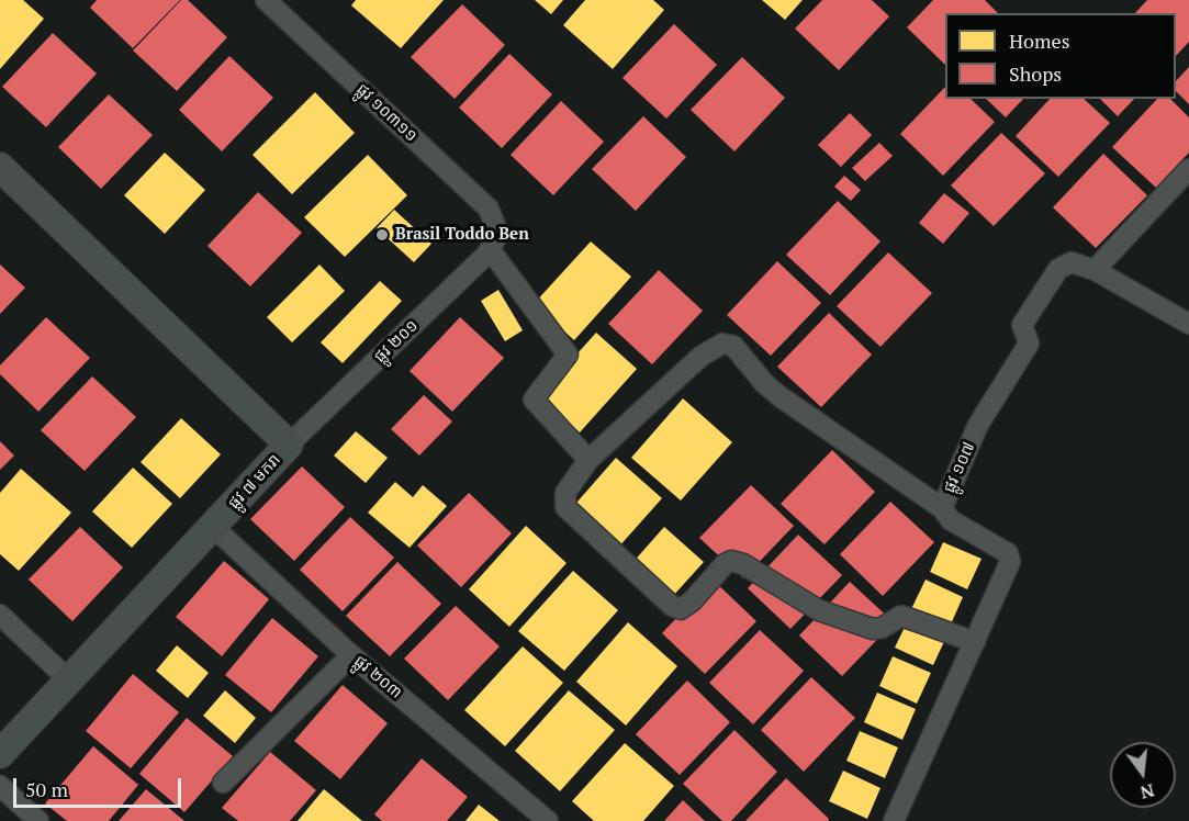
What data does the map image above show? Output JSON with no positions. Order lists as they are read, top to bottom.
{
  "streets": {
    "main road": ["ផ្លូវ ៧ មករា"],
    "street": [
      "ផ្លូវ ១០៣១១",
      "ផ្លូវ ២០១",
      "ផ្លូវ ១០៧",
      "ផ្លូវ ២០៣"
    ]
  },
  "crossings": [
    ["ផ្លូវ ១០៣១១", "ផ្លូវ ២០១"],
    ["ផ្លូវ ២០១", "ផ្លូវ ៧ មករា"],
    ["ផ្លូវ ៧ មករា", "ផ្លូវ ២០៣"]
  ],
  "places": ["Brasil Toddo Ben"],
  "legend": ["Homes", "Shops"],
  "scale_bar": "50 m",
  "north": "bottom"
}
